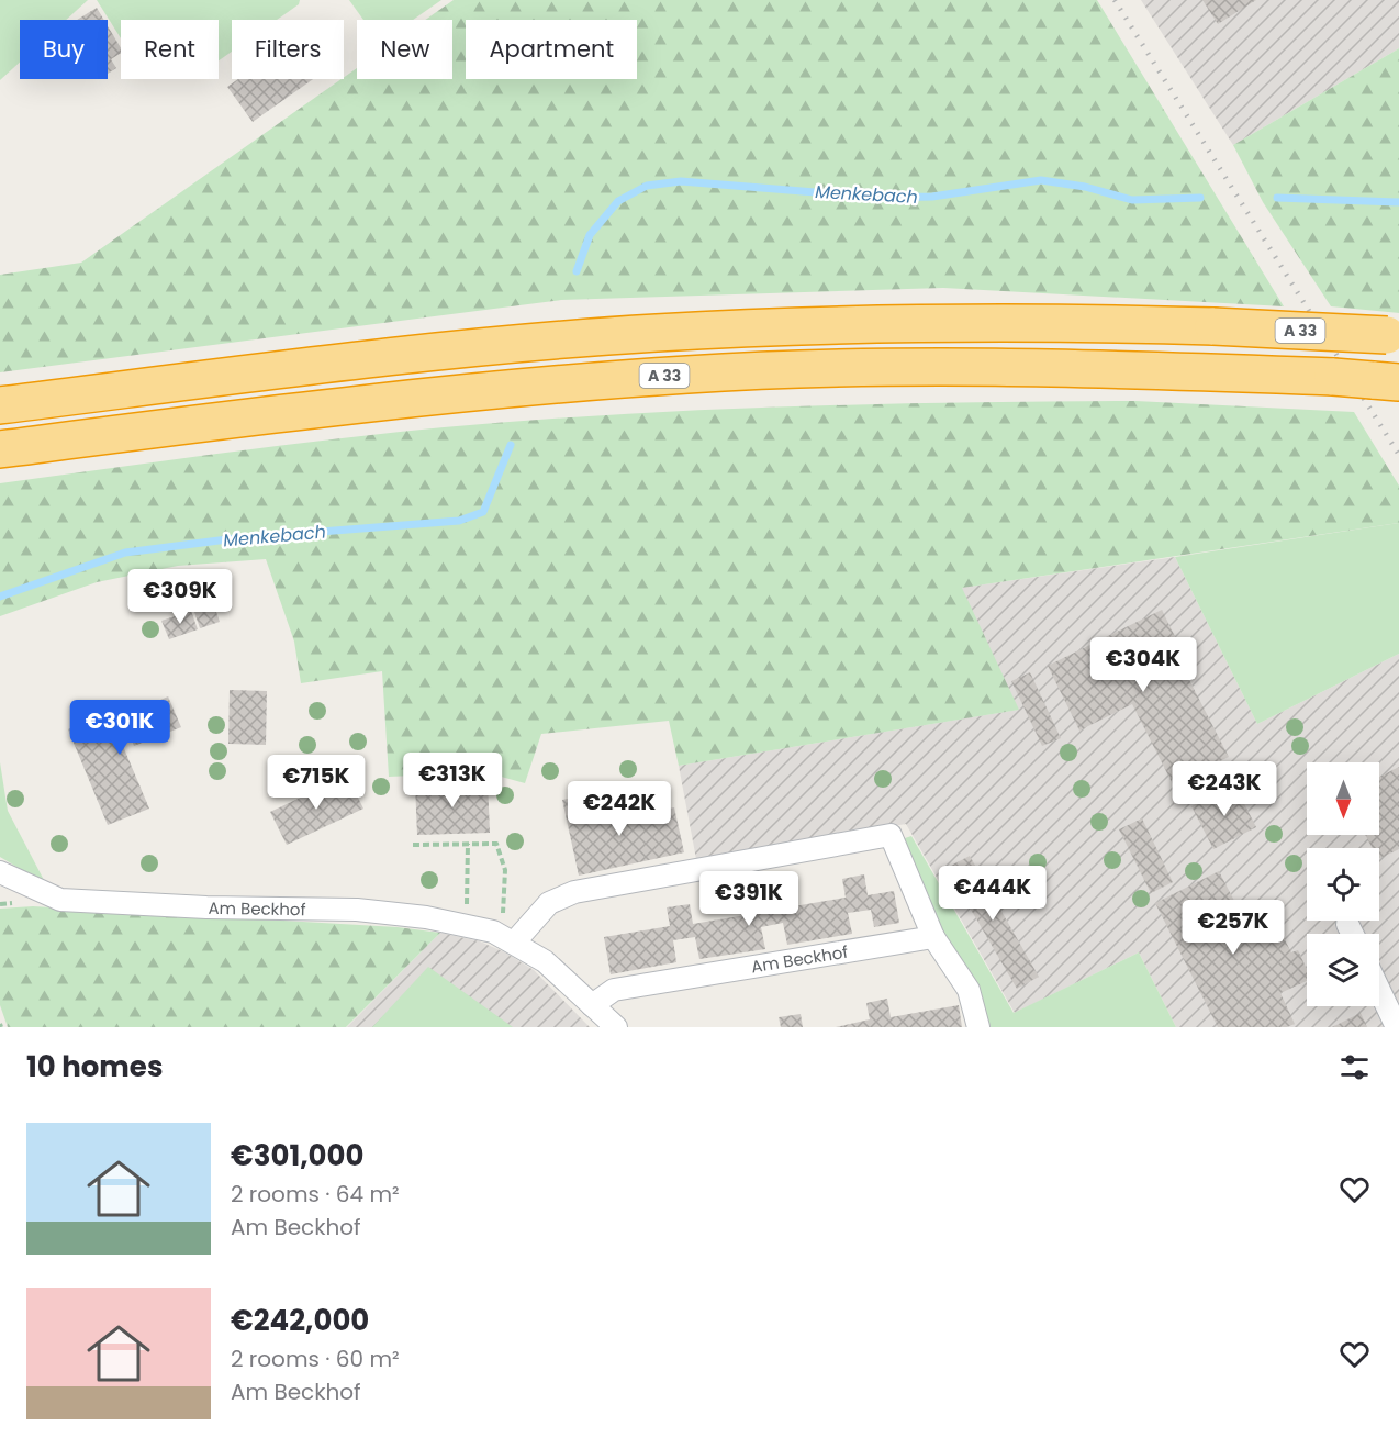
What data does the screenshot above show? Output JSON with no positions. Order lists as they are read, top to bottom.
{
  "streets": {
    "highway": ["A 33"],
    "street": ["Am Beckhof"]
  },
  "water": ["Menkebach"],
  "north": "bottom",
  "page": {
    "chip": [
      "Buy",
      "Rent",
      "Filters",
      "New",
      "Apartment"
    ],
    "price": [
      "€309K",
      "€304K",
      "€301K",
      "€313K",
      "€715K",
      "€243K",
      "€242K",
      "€444K",
      "€391K",
      "€257K"
    ],
    "heading": "10 homes",
    "list": [
      {
        "name": "€301,000",
        "note": "2 rooms · 64 m² · Am Beckhof"
      },
      {
        "name": "€242,000",
        "note": "2 rooms · 60 m² · Am Beckhof"
      }
    ]
  }
}
